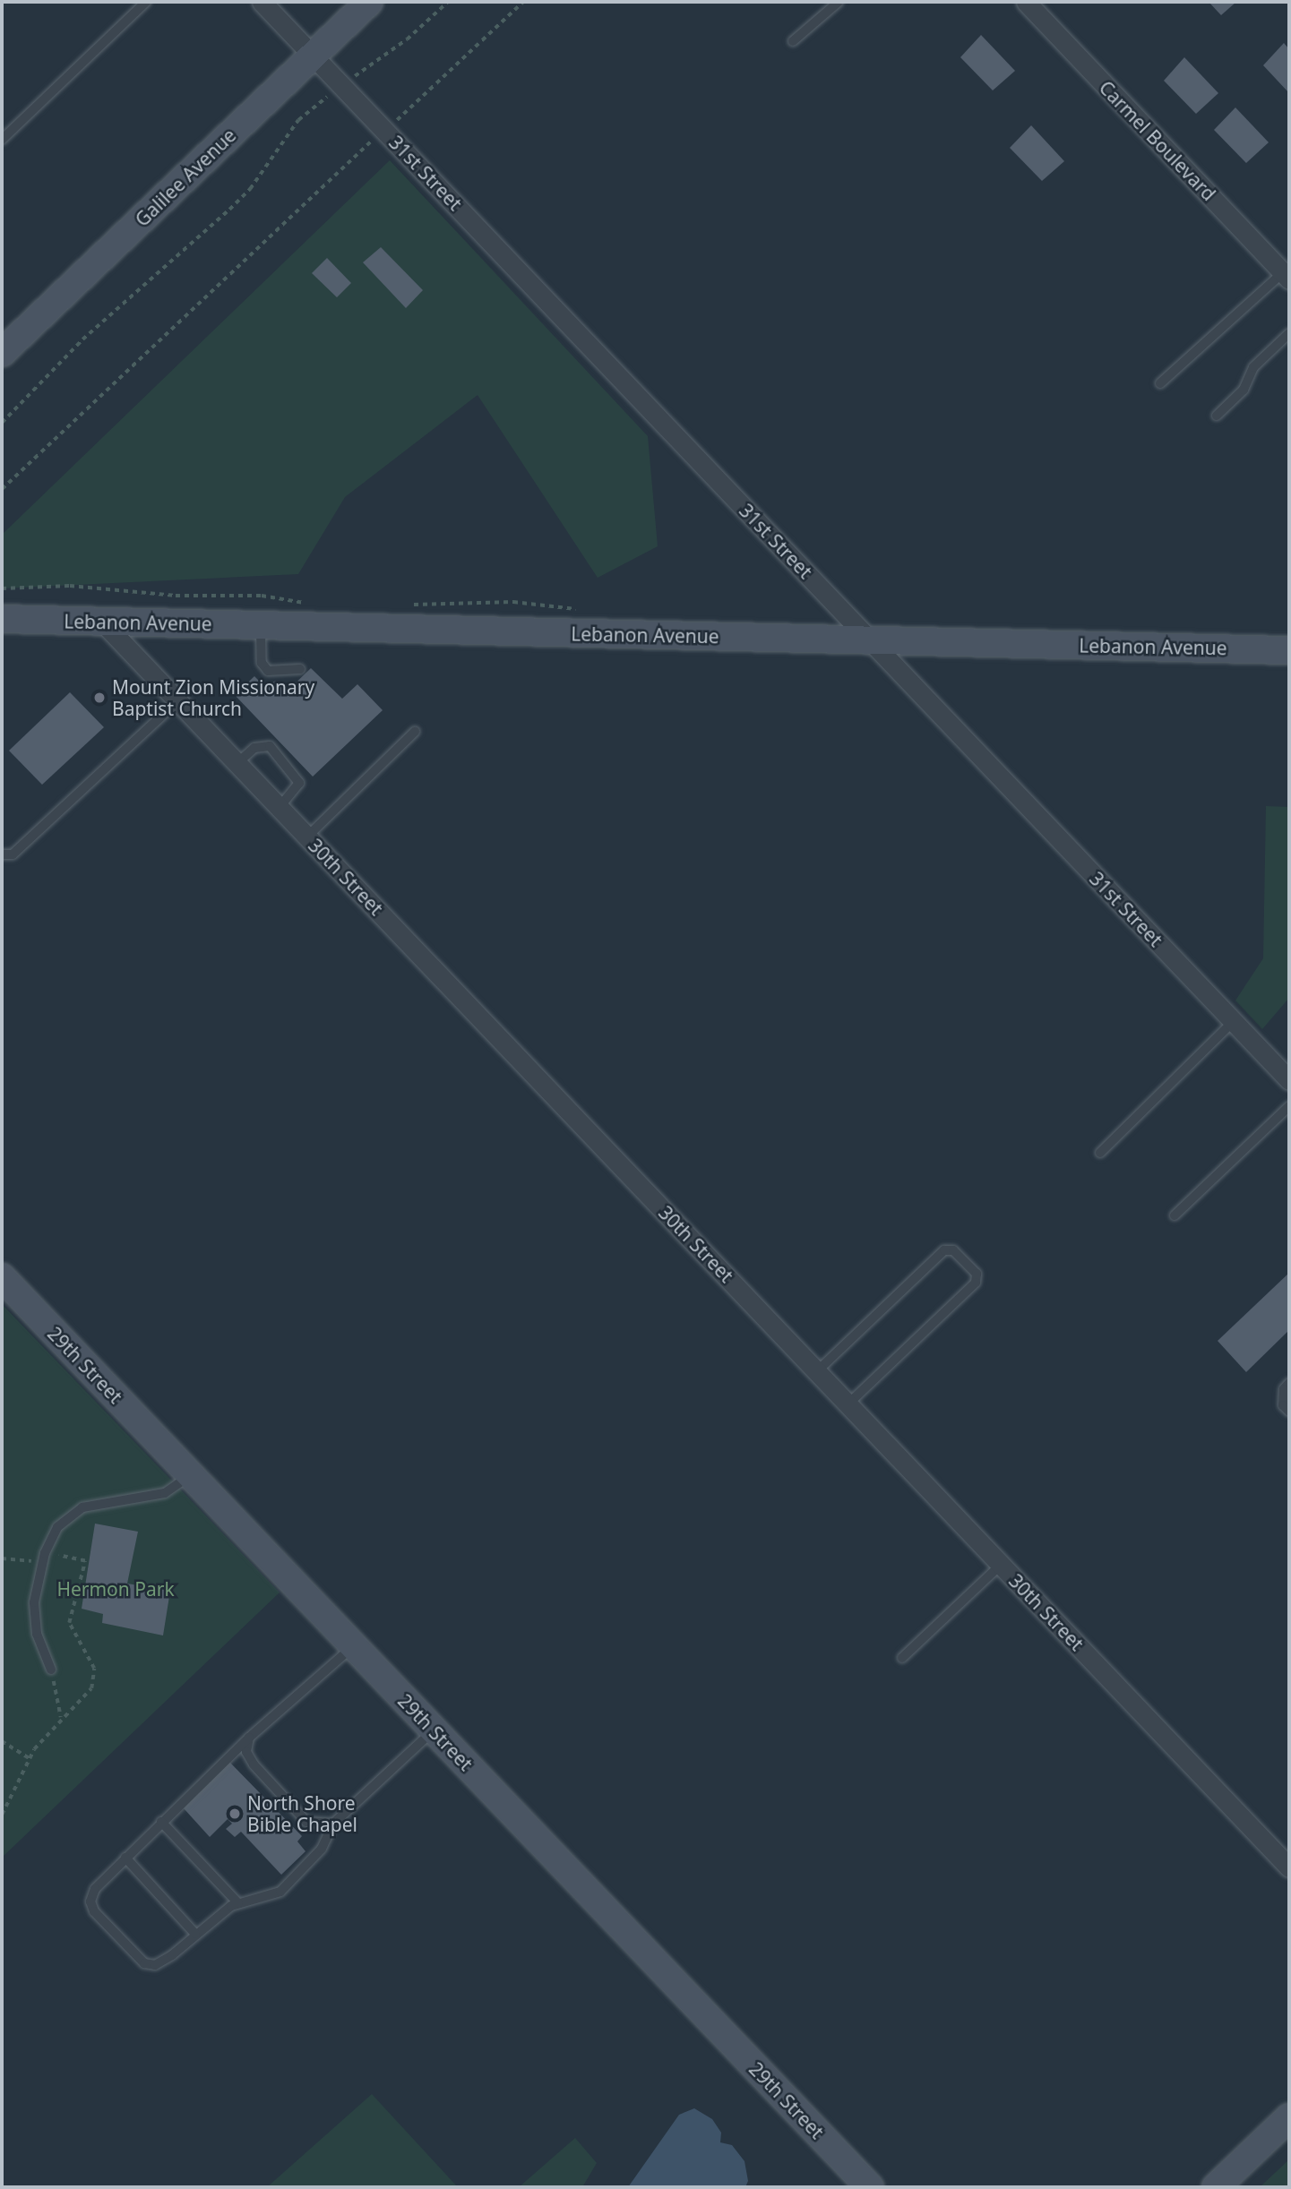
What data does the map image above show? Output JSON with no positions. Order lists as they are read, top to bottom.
{
  "streets": {
    "street": [
      "Carmel Boulevard",
      "31st Street",
      "Galilee Avenue",
      "Lebanon Avenue",
      "30th Street",
      "29th Street"
    ]
  },
  "crossings": [
    ["31st Street", "Galilee Avenue"],
    ["31st Street", "Lebanon Avenue"],
    ["Lebanon Avenue", "30th Street"]
  ],
  "parks": ["Hermon Park"],
  "places": ["Mount Zion Missionary Baptist Church", "North Shore Bible Chapel"]
}
